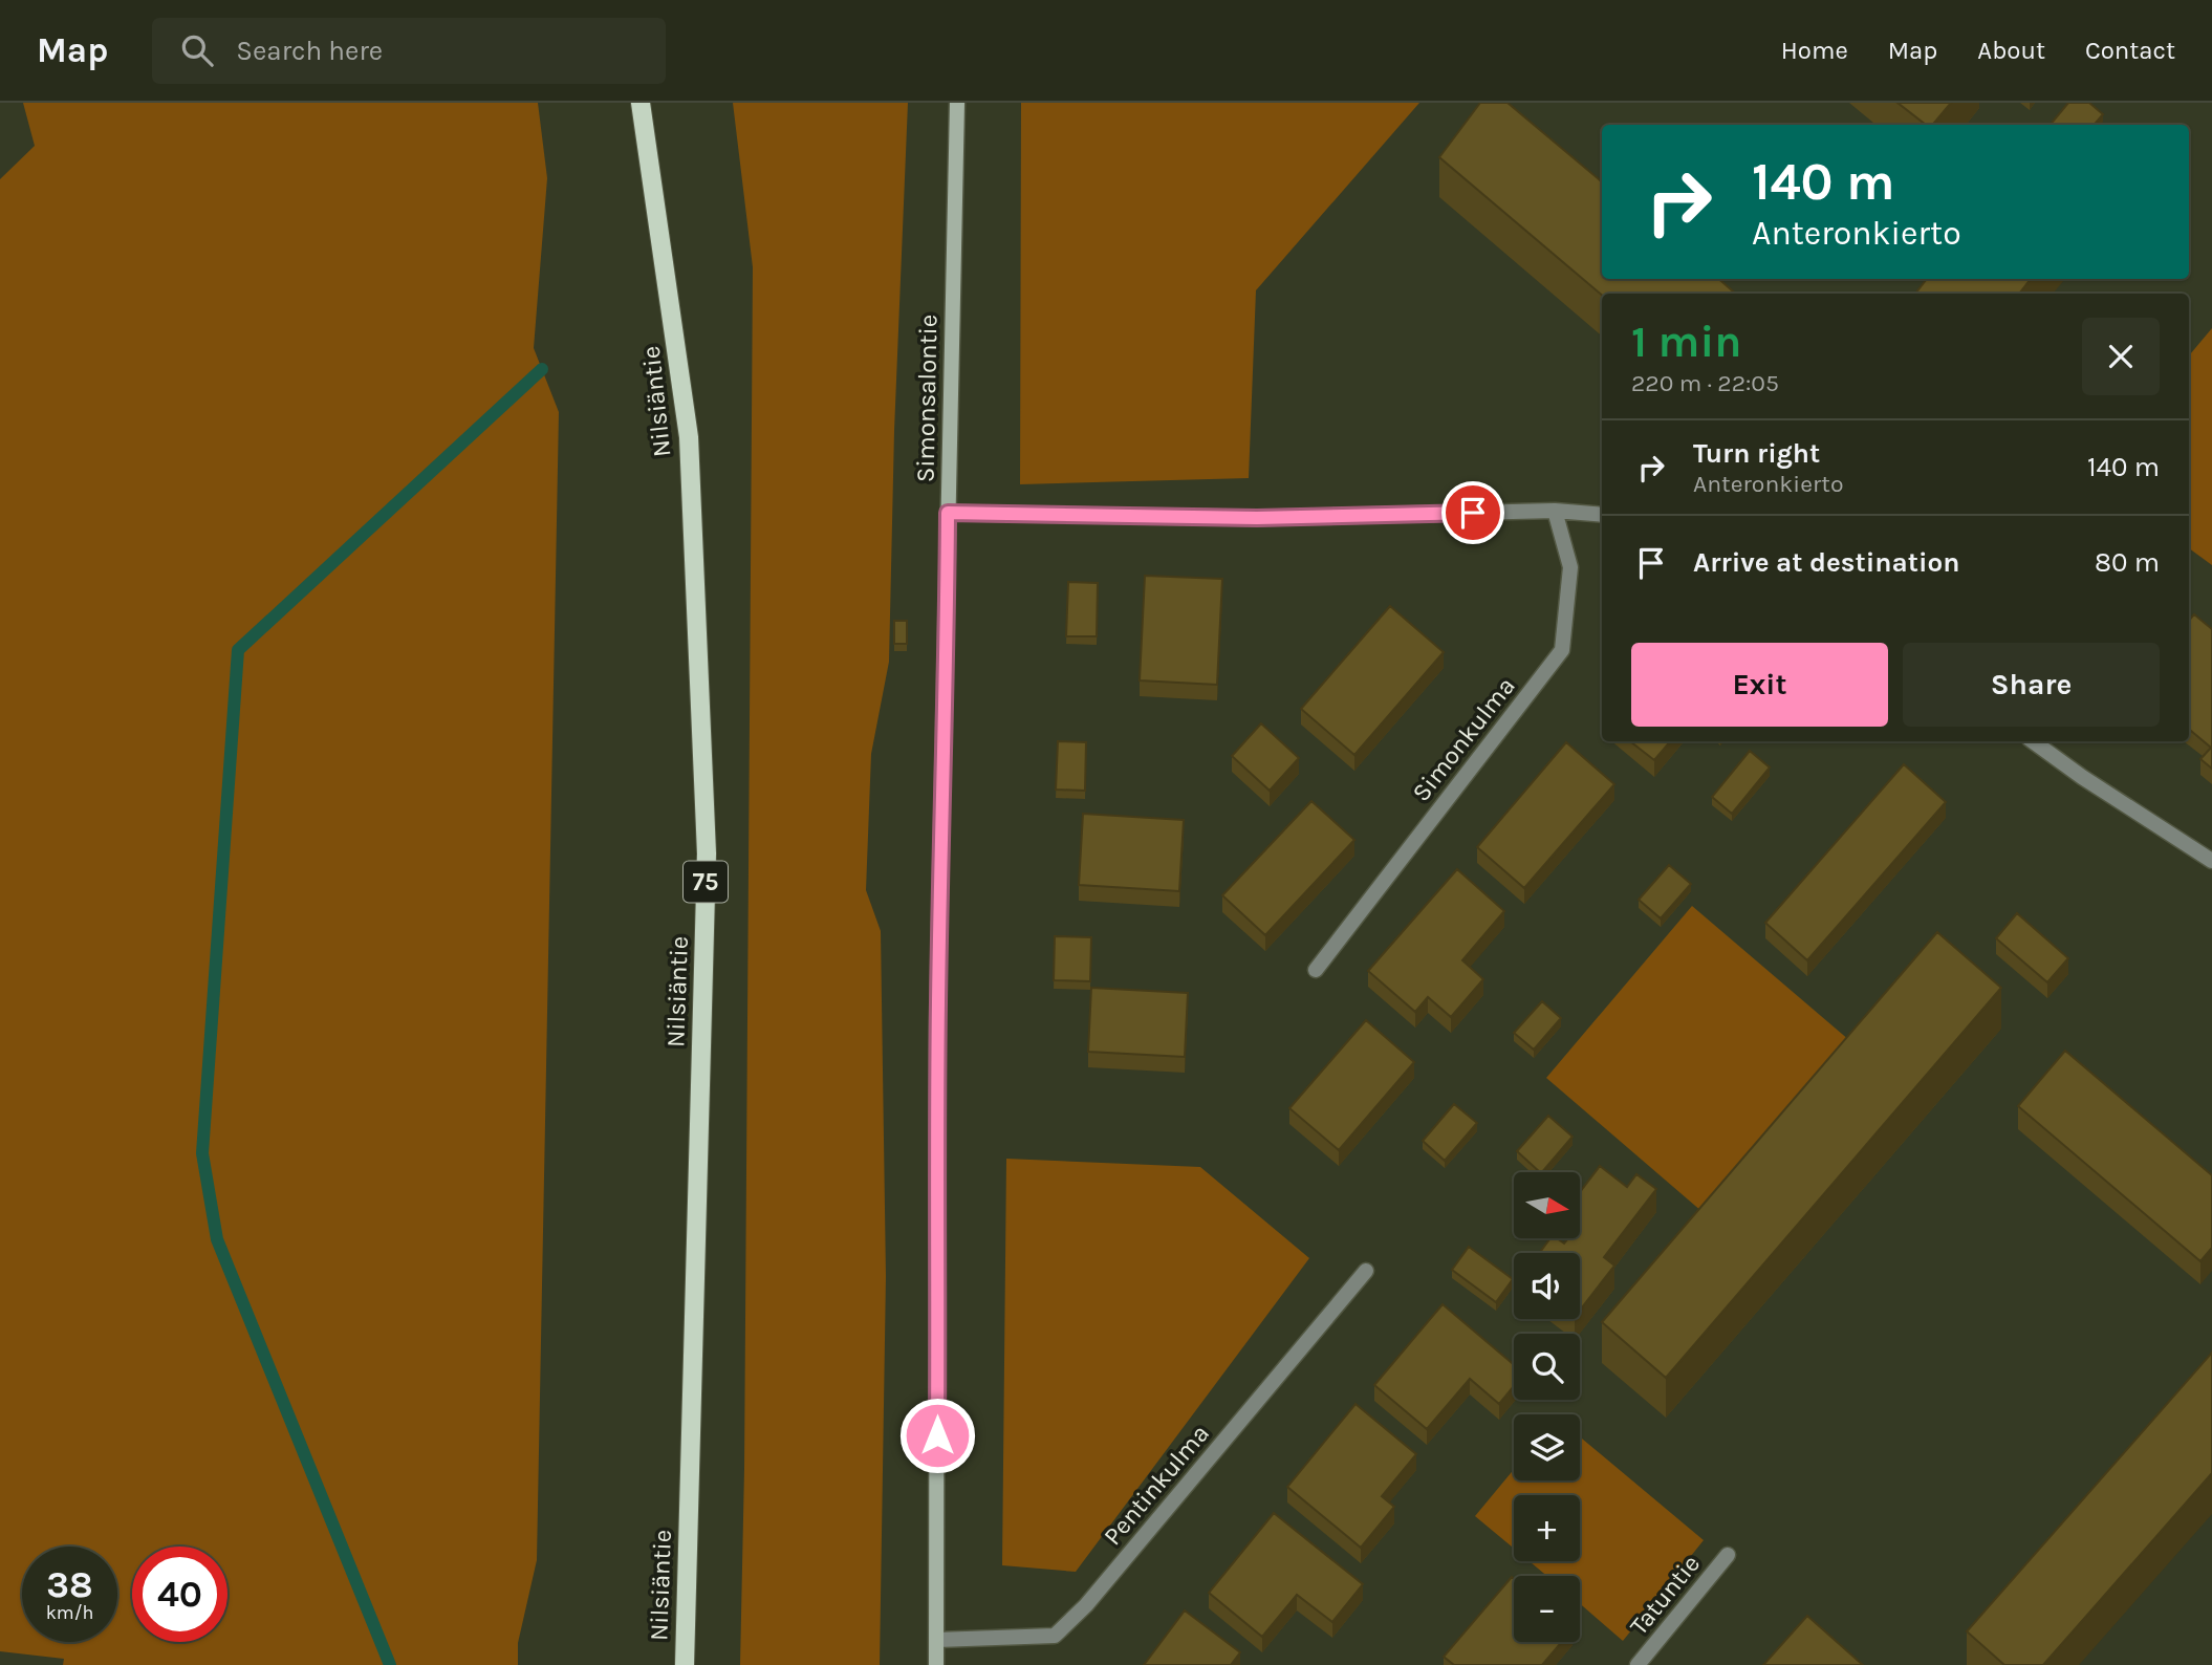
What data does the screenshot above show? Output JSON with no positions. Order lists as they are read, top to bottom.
{
  "streets": {
    "main road": ["Nilsiäntie", "75"],
    "street": [
      "Simonsalontie",
      "Simonkulma",
      "Pentinkulma",
      "Tatuntie"
    ]
  },
  "crossings": [
    ["Simonsalontie", "Pentinkulma"]
  ],
  "north": "right",
  "page": {
    "header": "Map",
    "search": "Search here",
    "nav": [
      "Home",
      "Map",
      "About",
      "Contact"
    ],
    "turn": ["140 m", "Anteronkierto"],
    "heading": ["1 min", "220 m · 22:05"],
    "list": [
      {
        "name": "Turn right",
        "note": "Anteronkierto",
        "value": "140 m"
      },
      {
        "name": "Arrive at destination",
        "value": "80 m"
      }
    ],
    "buttons": ["Exit", "Share"],
    "map_buttons": ["+", "−"],
    "speed": "38 km/h",
    "limit": "40"
  }
}
